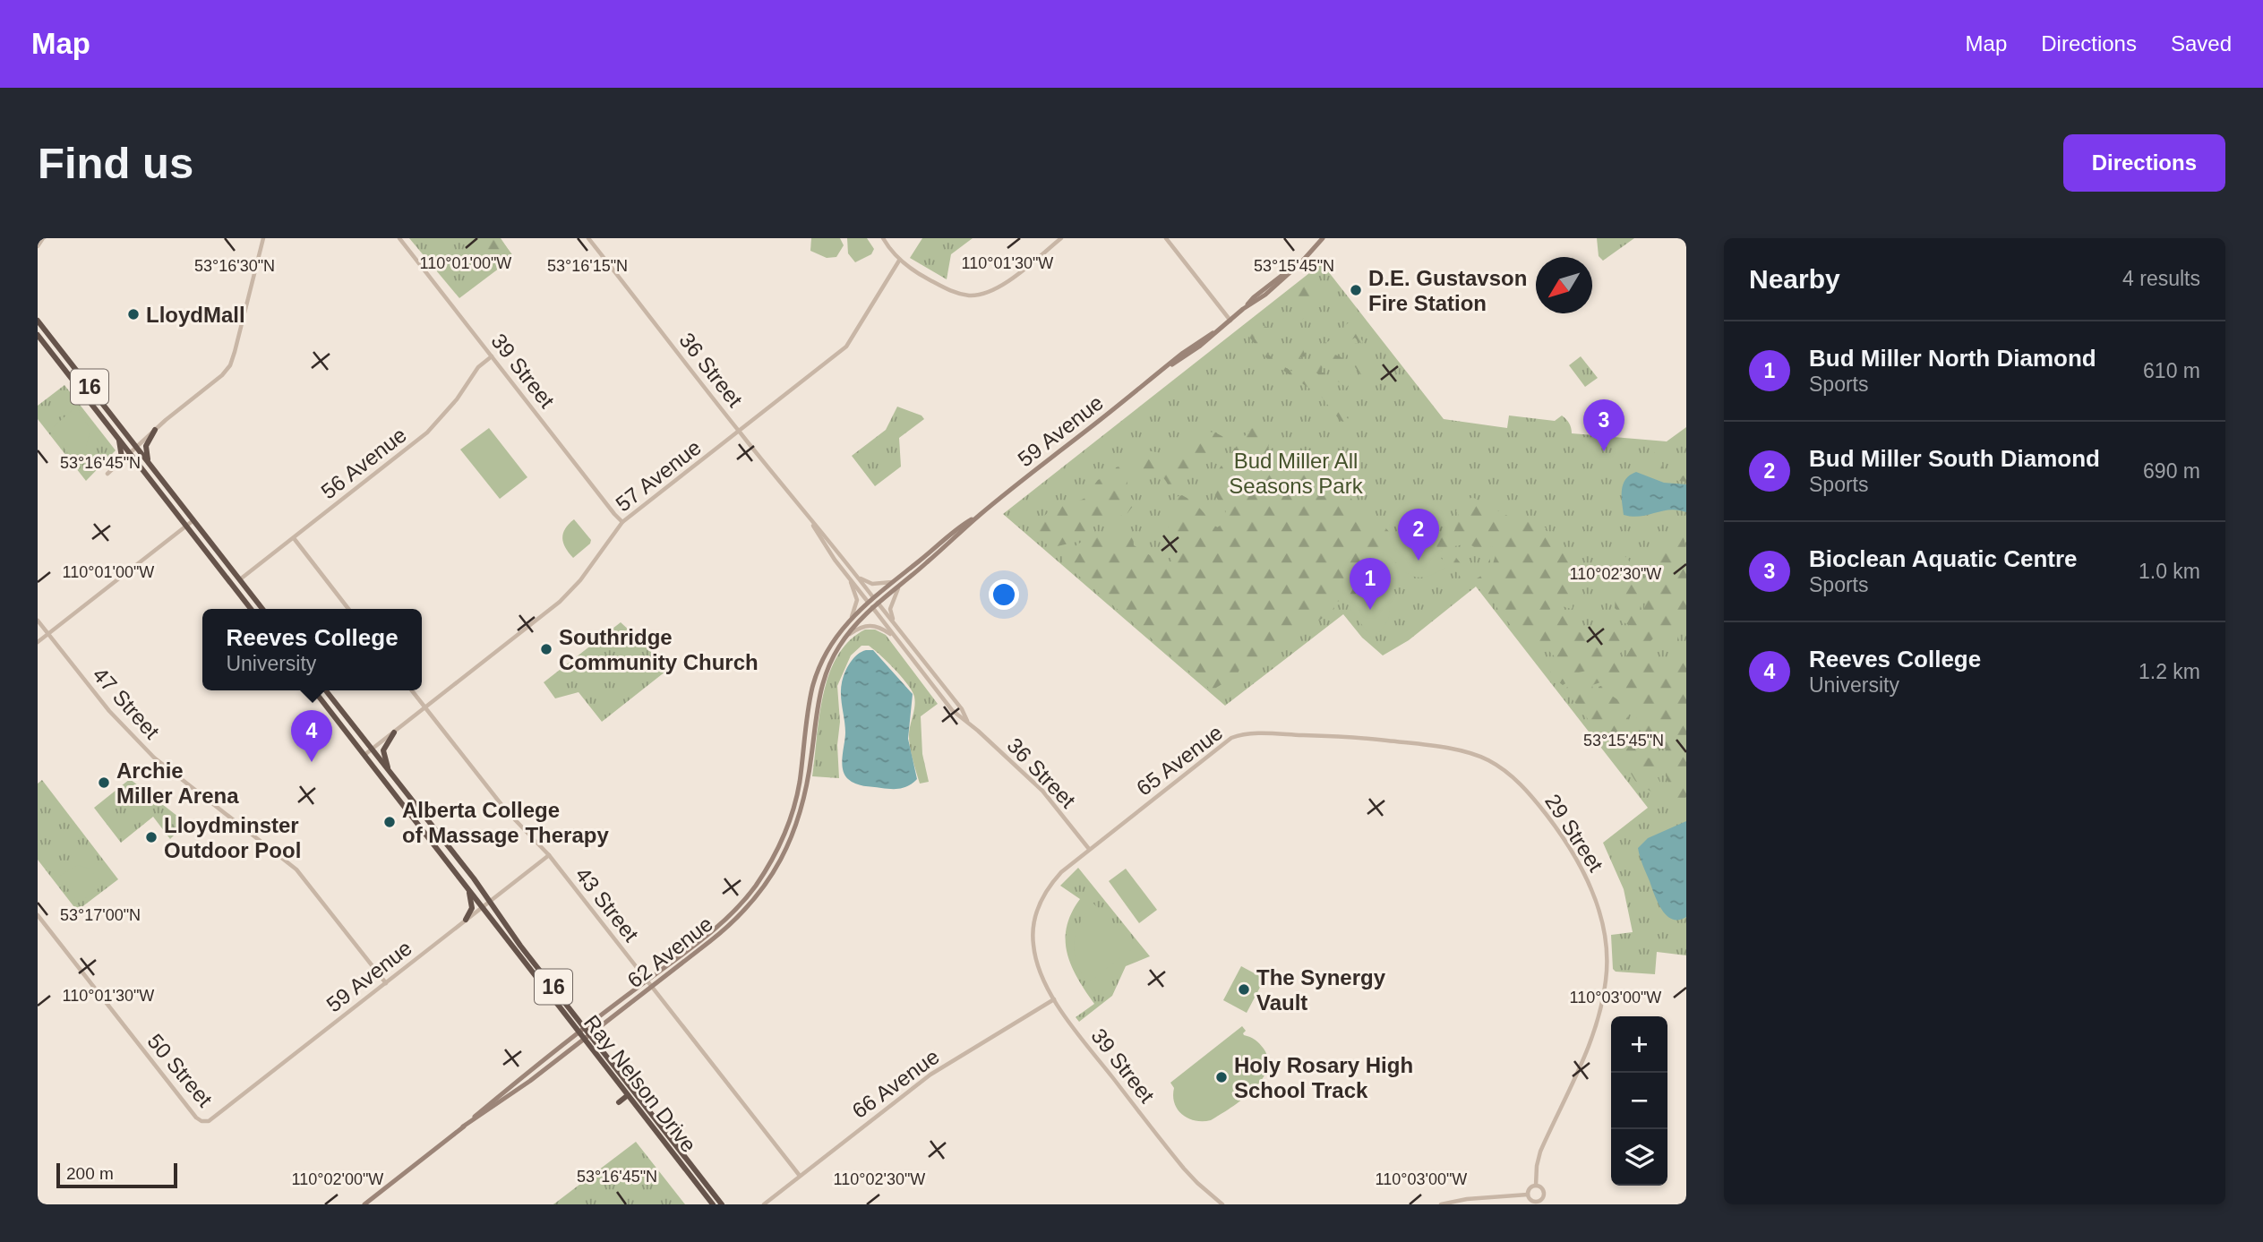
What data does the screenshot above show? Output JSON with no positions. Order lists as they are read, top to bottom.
{
  "streets": {
    "highway": ["16", "Ray Nelson Drive"],
    "main road": ["36 Street", "59 Avenue", "62 Avenue"],
    "street": [
      "39 Street",
      "56 Avenue",
      "57 Avenue",
      "47 Street",
      "65 Avenue",
      "29 Street",
      "43 Street",
      "50 Street",
      "66 Avenue"
    ]
  },
  "crossings": [
    ["36 Street", "59 Avenue"],
    ["36 Street", "57 Avenue"],
    ["36 Street", "65 Avenue"],
    ["36 Street", "62 Avenue"],
    ["39 Street", "56 Avenue"],
    ["39 Street", "57 Avenue"],
    ["39 Street", "65 Avenue"],
    ["39 Street", "66 Avenue"],
    ["16", "56 Avenue"],
    ["59 Avenue", "47 Street"],
    ["59 Avenue", "43 Street"],
    ["59 Avenue", "62 Avenue"],
    ["59 Avenue", "50 Street"],
    ["59 Avenue", "Ray Nelson Drive"],
    ["57 Avenue", "43 Street"],
    ["57 Avenue", "Ray Nelson Drive"],
    ["65 Avenue", "29 Street"],
    ["43 Street", "62 Avenue"],
    ["43 Street", "66 Avenue"],
    ["62 Avenue", "Ray Nelson Drive"]
  ],
  "parks": ["Bud Miller All Seasons Park"],
  "places": [
    "D.E. Gustavson Fire Station",
    "LloydMall",
    "Southridge Community Church",
    "Archie Miller Arena",
    "Alberta College of Massage Therapy",
    "Lloydminster Outdoor Pool",
    "The Synergy Vault",
    "Holy Rosary High School Track"
  ],
  "scale_bar": "200 m",
  "north": "bottom left",
  "page": {
    "header": "Map",
    "nav": ["Map", "Directions", "Saved"],
    "buttons": "Directions",
    "title": "Find us",
    "heading": ["Nearby", "4 results"],
    "list": [
      {
        "mark": "1",
        "name": "Bud Miller North Diamond",
        "note": "Sports",
        "value": "610 m"
      },
      {
        "mark": "2",
        "name": "Bud Miller South Diamond",
        "note": "Sports",
        "value": "690 m"
      },
      {
        "mark": "3",
        "name": "Bioclean Aquatic Centre",
        "note": "Sports",
        "value": "1.0 km"
      },
      {
        "mark": "4",
        "name": "Reeves College",
        "note": "University",
        "value": "1.2 km"
      }
    ],
    "pins": [
      "3",
      "2",
      "1",
      "4"
    ],
    "popup": ["Reeves College", "University"],
    "map_buttons": ["+", "−"],
    "scale": "200 m"
  },
  "coordinates": [
    "110°01'30\"W",
    "110°01'00\"W",
    "53°16'30\"N",
    "53°16'15\"N",
    "53°15'45\"N",
    "53°16'45\"N",
    "110°02'30\"W",
    "53°17'00\"N",
    "110°03'00\"W",
    "110°02'00\"W"
  ]
}
